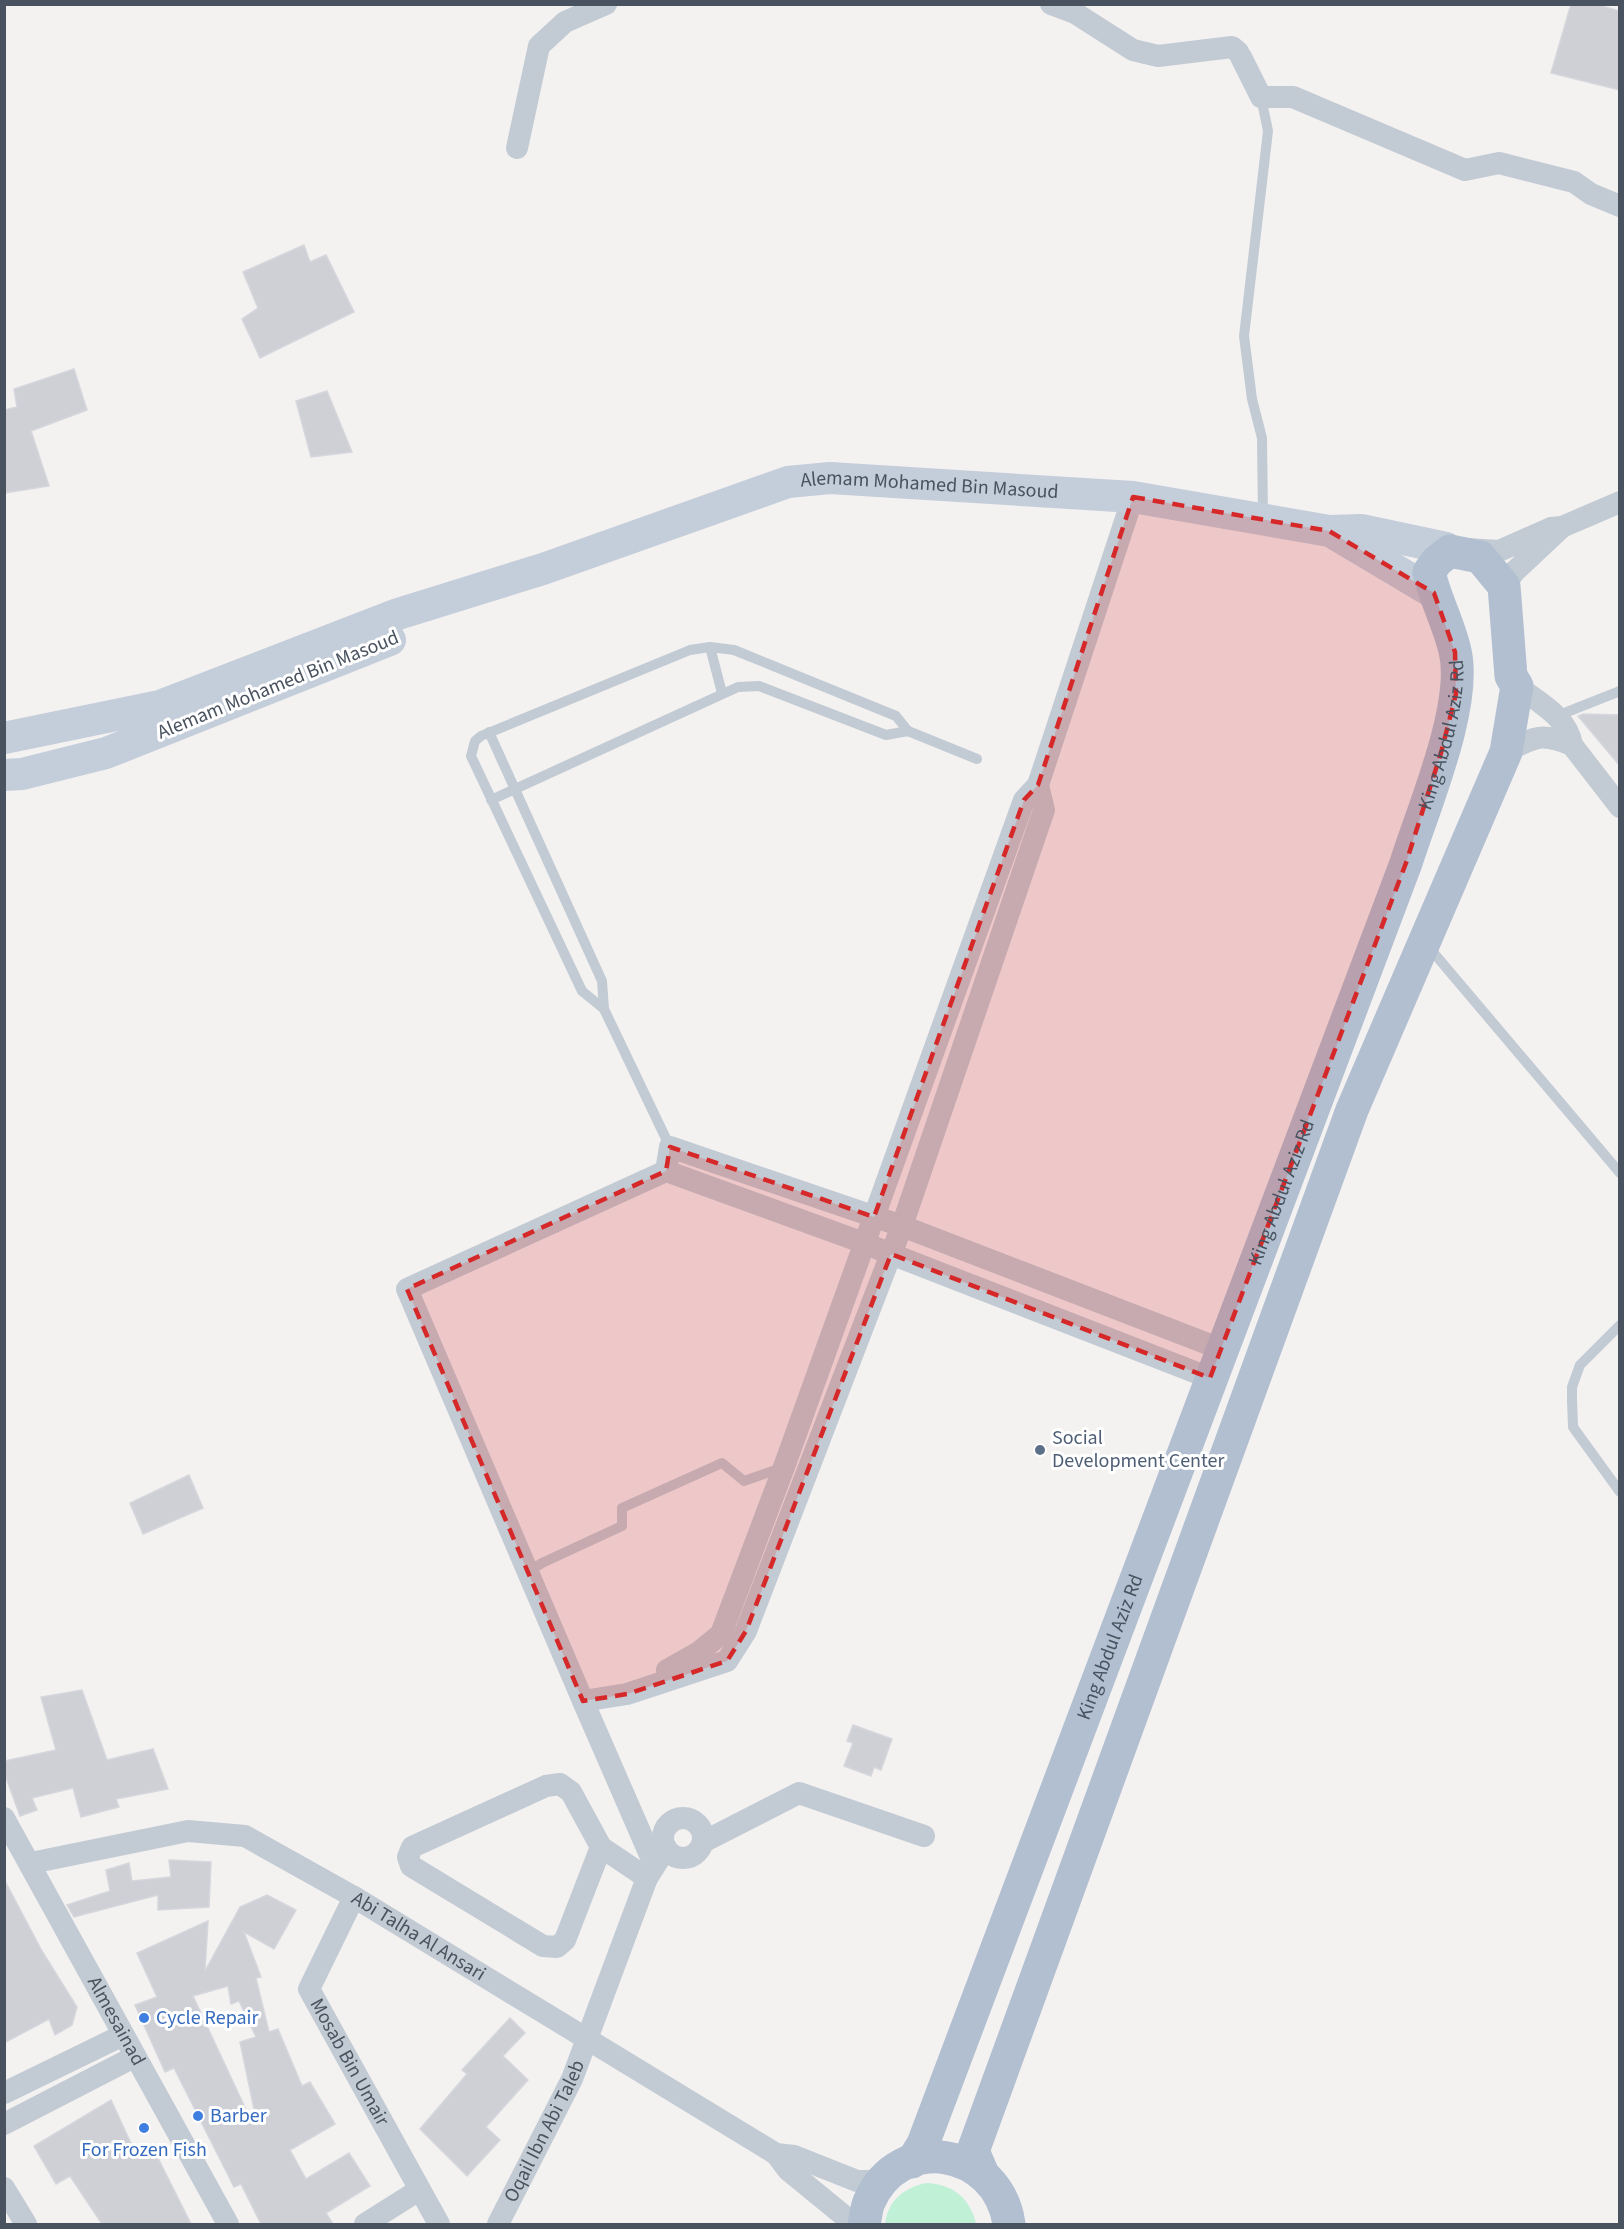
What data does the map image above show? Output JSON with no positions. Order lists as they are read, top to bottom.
{
  "streets": {
    "main road": ["King Abdul Aziz Rd"],
    "street": [
      "Alemam Mohamed Bin Masoud",
      "Abi Talha Al Ansari",
      "Almesainad",
      "Mosab Bin Umair",
      "Oqail Ibn Abi Taleb"
    ]
  },
  "crossings": [
    ["Alemam Mohamed Bin Masoud", "King Abdul Aziz Rd"],
    ["Abi Talha Al Ansari", "Almesainad"],
    ["Abi Talha Al Ansari", "Mosab Bin Umair"],
    ["Abi Talha Al Ansari", "Oqail Ibn Abi Taleb"]
  ],
  "places": [
    "Social Development Center",
    "Cycle Repair",
    "Barber",
    "For Frozen Fish"
  ]
}
